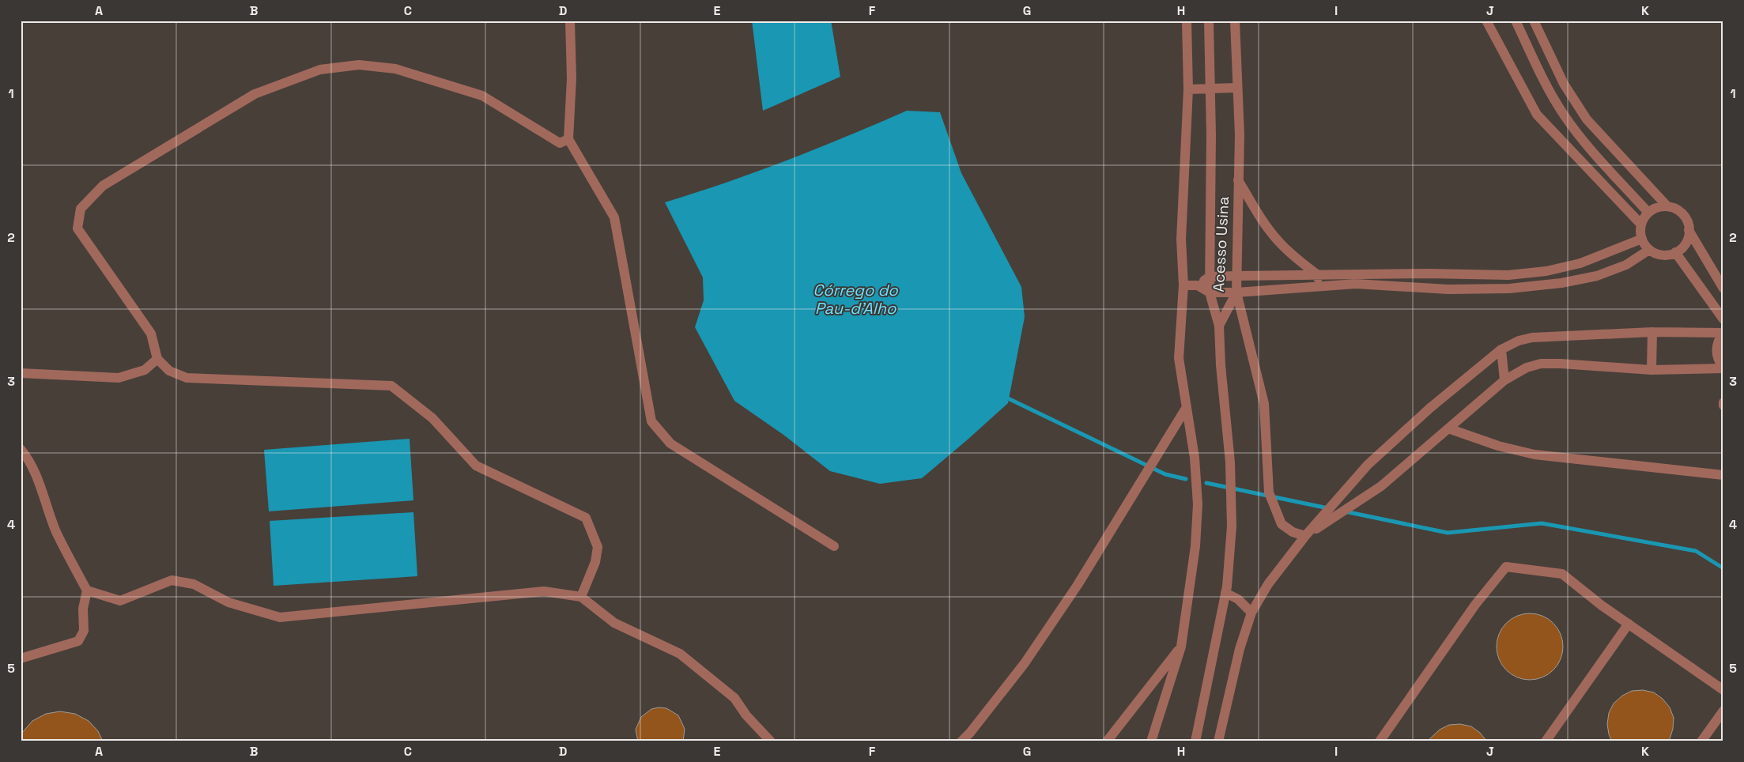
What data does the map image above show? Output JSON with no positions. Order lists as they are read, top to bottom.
{
  "streets": {
    "street": ["Acesso Usina"]
  },
  "water": ["Córrego do Pau-d'Alho"],
  "grid": {
    "columns": [
      "A",
      "B",
      "C",
      "D",
      "E",
      "F",
      "G",
      "H",
      "I",
      "J",
      "K"
    ],
    "rows": [
      "1",
      "2",
      "3",
      "4",
      "5"
    ]
  }
}
